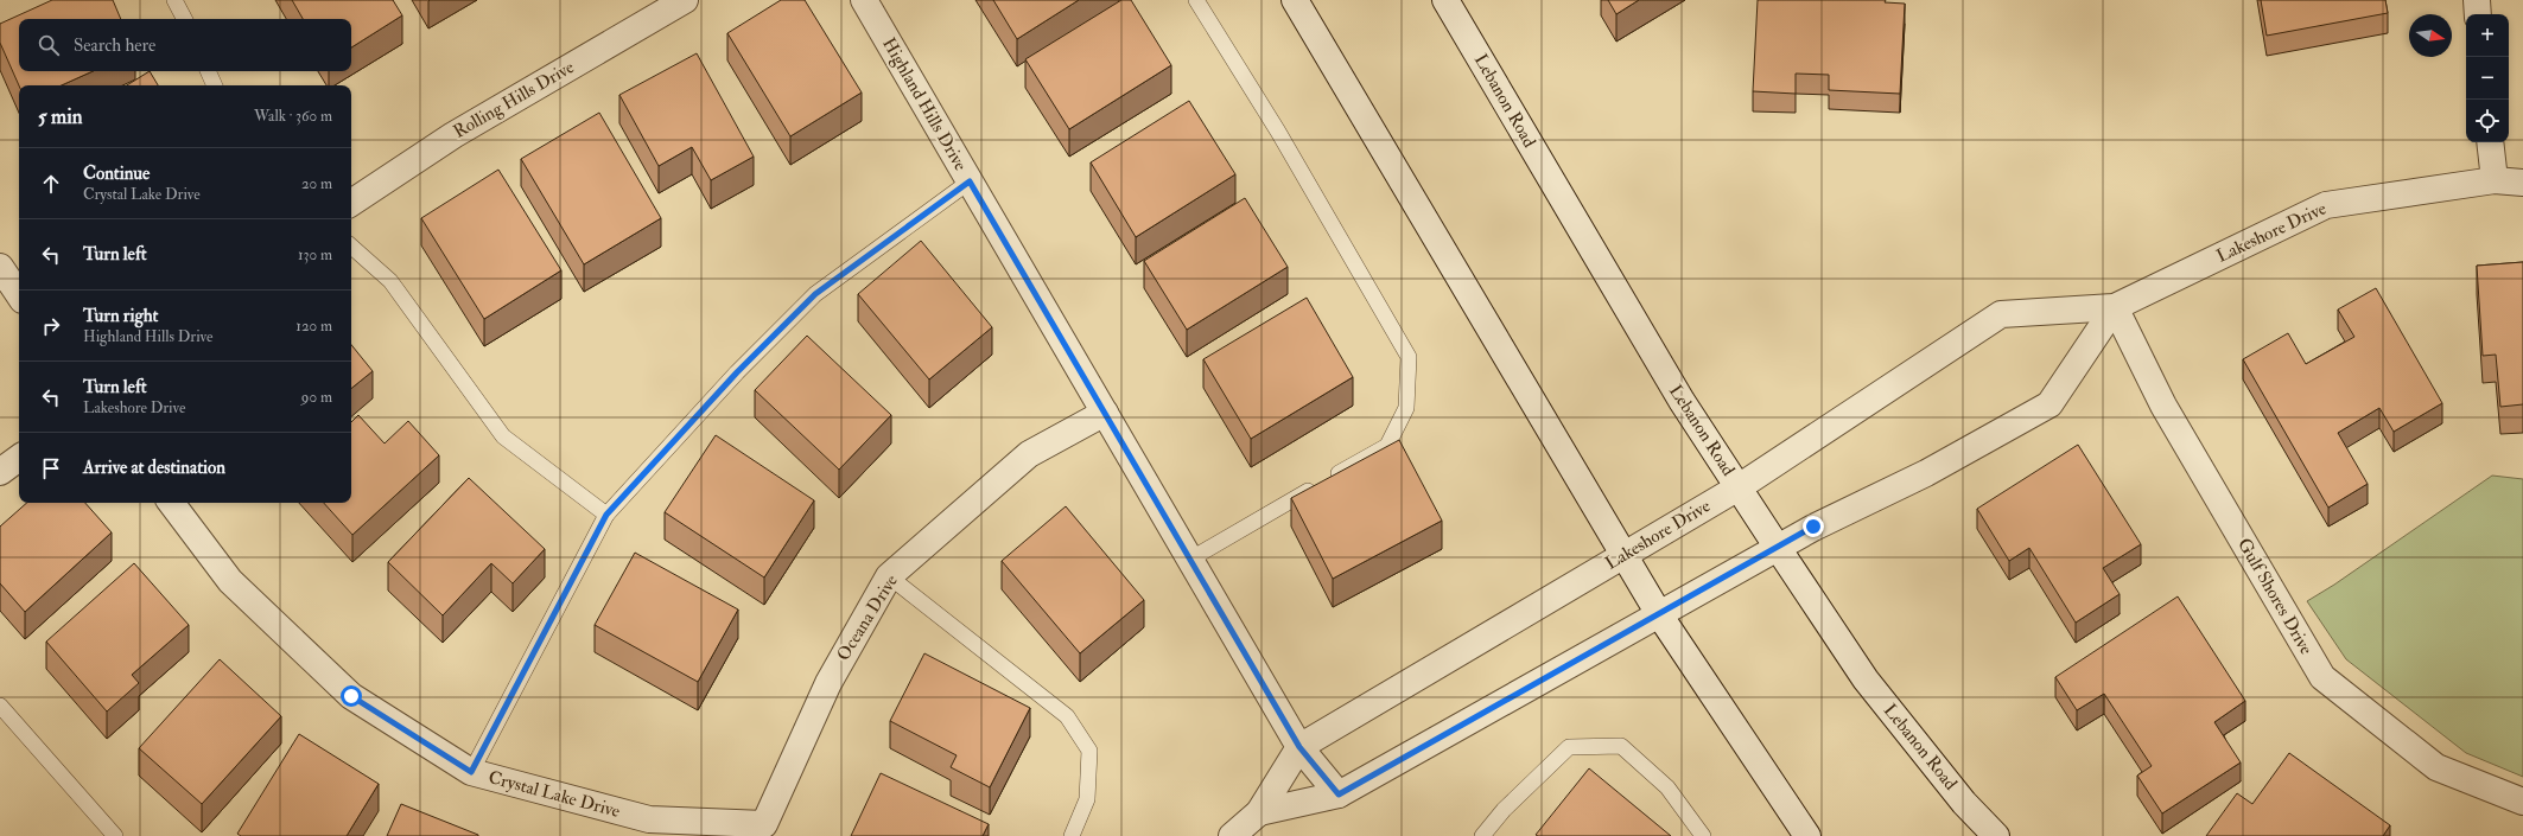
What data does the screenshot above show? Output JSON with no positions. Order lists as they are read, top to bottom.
{
  "streets": {
    "street": [
      "Rolling Hills Drive",
      "Lebanon Road",
      "Highland Hills Drive",
      "Lakeshore Drive",
      "Gulf Shores Drive",
      "Oceana Drive",
      "Crystal Lake Drive"
    ]
  },
  "crossings": [
    ["Lebanon Road", "Lakeshore Drive"],
    ["Highland Hills Drive", "Lakeshore Drive"],
    ["Highland Hills Drive", "Oceana Drive"],
    ["Lakeshore Drive", "Gulf Shores Drive"],
    ["Oceana Drive", "Crystal Lake Drive"]
  ],
  "north": "right",
  "page": {
    "map_buttons": ["+", "−"],
    "search": "Search here",
    "heading": ["5 min", "Walk · 360 m"],
    "list": [
      ["Continue", "Crystal Lake Drive", "20 m"],
      ["Turn left", "130 m"],
      ["Turn right", "Highland Hills Drive", "120 m"],
      ["Turn left", "Lakeshore Drive", "90 m"],
      "Arrive at destination"
    ]
  }
}
